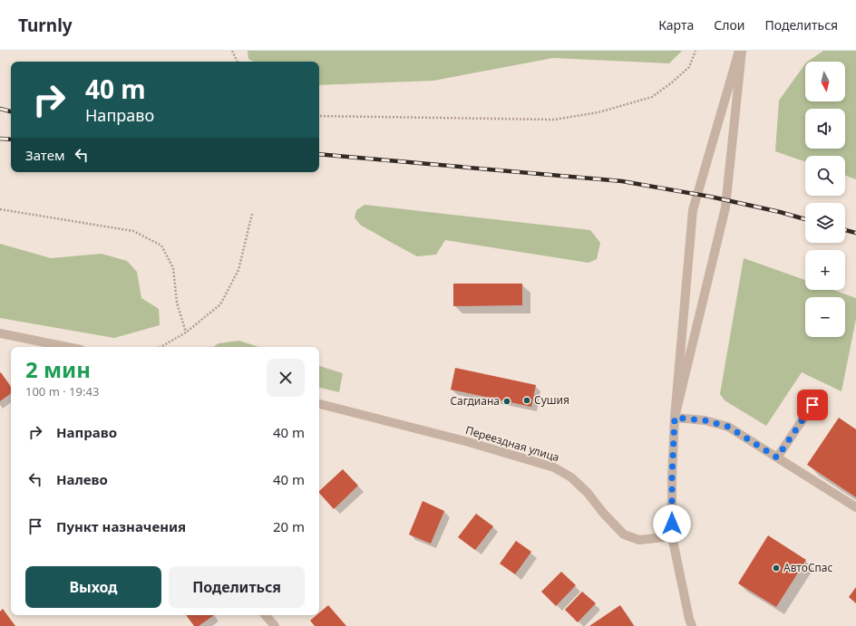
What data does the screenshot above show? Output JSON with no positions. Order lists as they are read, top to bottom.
{
  "streets": {
    "street": ["Переездная улица"]
  },
  "places": ["Сушия", "Сагдиана", "АвтоСпас"],
  "north": "bottom",
  "page": {
    "header": "Turnly",
    "nav": ["Карта", "Слои", "Поделиться"],
    "map_buttons": ["+", "−"],
    "turn": ["40 m", "Направо"],
    "then": "Затем",
    "heading": ["2 мин", "100 m · 19:43"],
    "list": [
      {
        "name": "Направо",
        "value": "40 m"
      },
      {
        "name": "Налево",
        "value": "40 m"
      },
      {
        "name": "Пункт назначения",
        "value": "20 m"
      }
    ],
    "buttons": ["Выход", "Поделиться"]
  }
}
